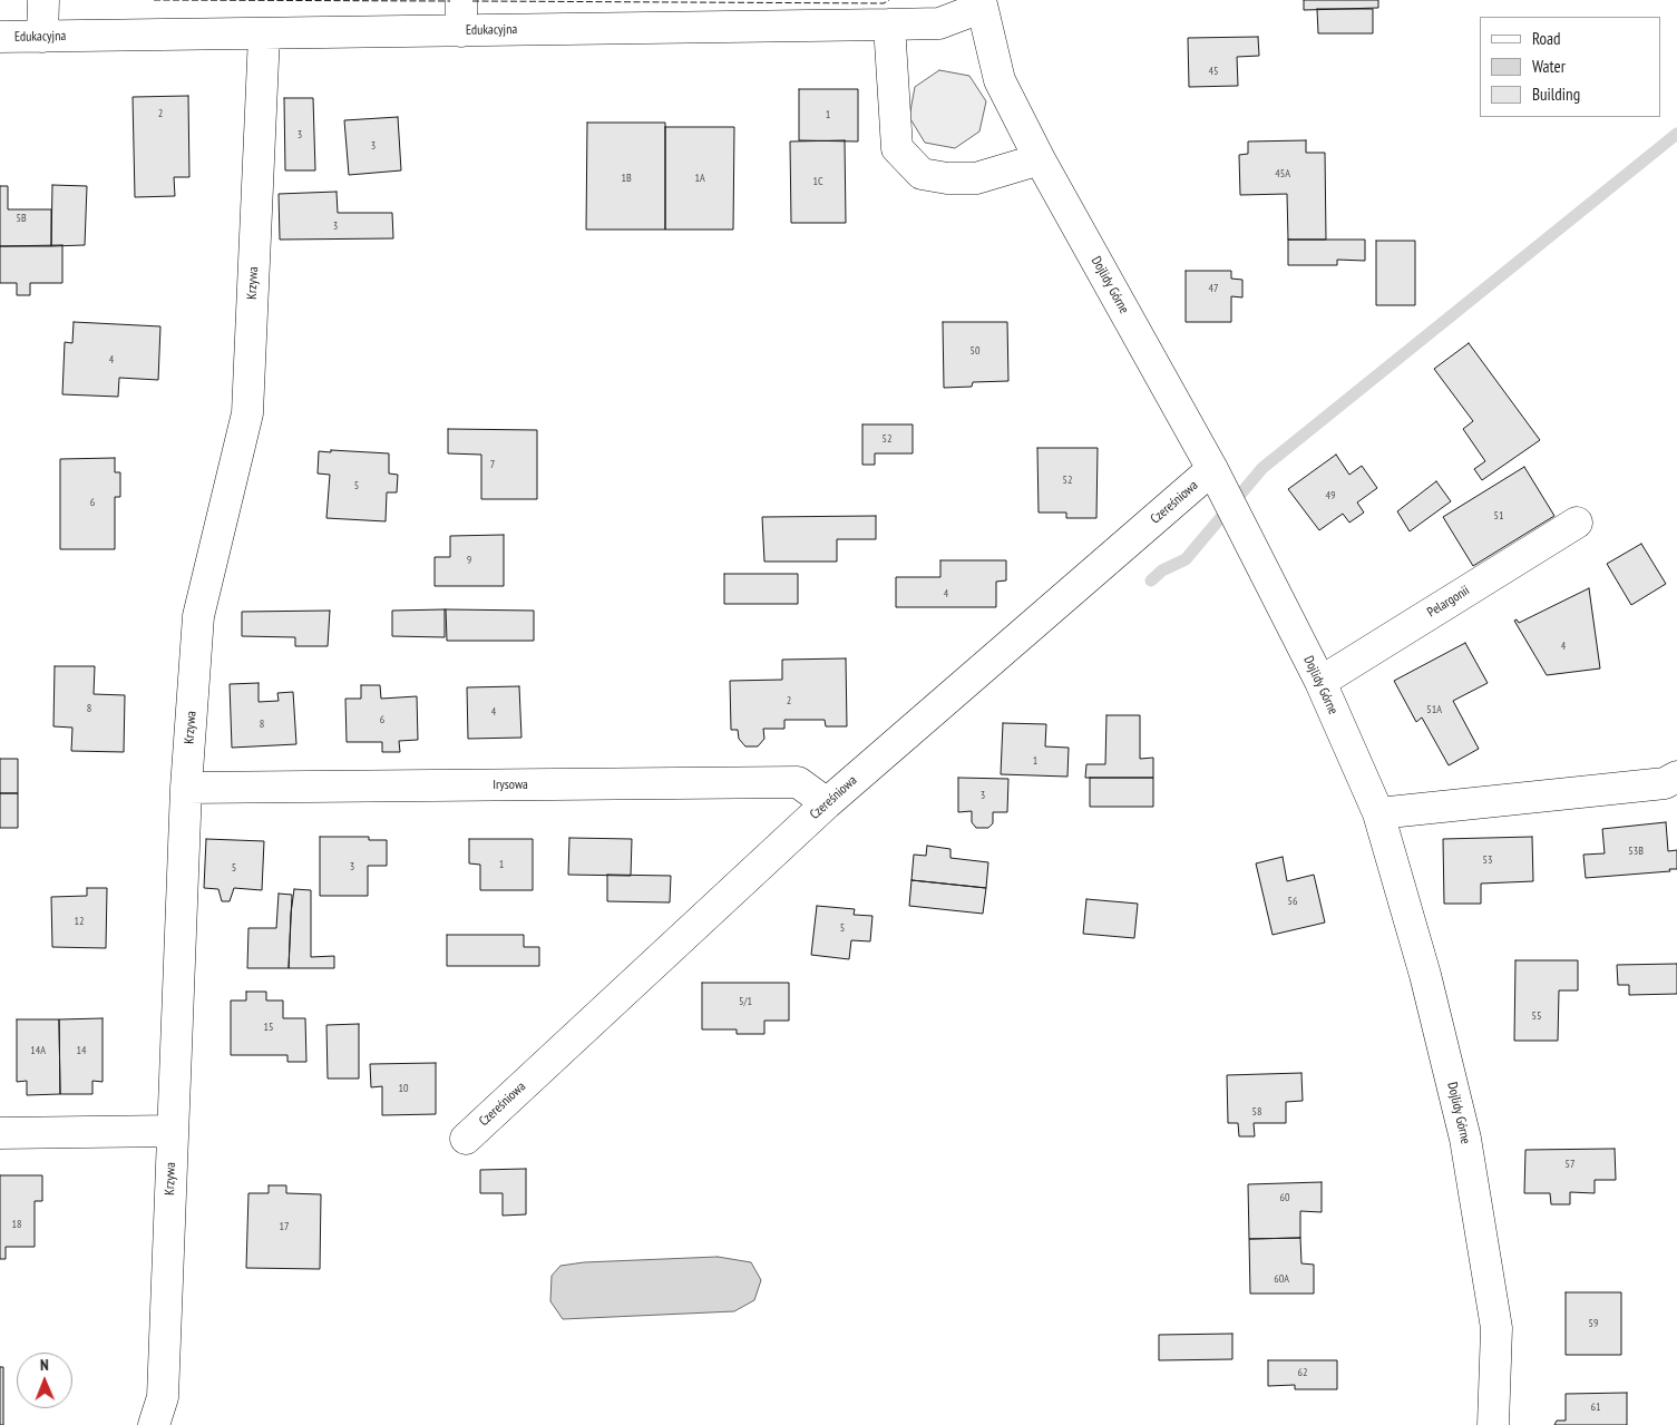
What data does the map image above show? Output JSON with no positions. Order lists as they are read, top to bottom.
{
  "streets": {
    "street": [
      "Edukacyjna",
      "Krzywa",
      "Dojlidy Górne",
      "Czereśniowa",
      "Pelargonii",
      "Irysowa"
    ]
  },
  "crossings": [
    ["Edukacyjna", "Krzywa"],
    ["Edukacyjna", "Dojlidy Górne"],
    ["Krzywa", "Irysowa"],
    ["Dojlidy Górne", "Czereśniowa"],
    ["Dojlidy Górne", "Pelargonii"],
    ["Czereśniowa", "Irysowa"]
  ],
  "house_numbers": [
    "45",
    "2",
    "1",
    "3",
    "3",
    "45A",
    "1B",
    "1A",
    "1C",
    "5B",
    "3",
    "47",
    "50",
    "4",
    "52",
    "7",
    "52",
    "5",
    "49",
    "6",
    "51",
    "9",
    "4",
    "4",
    "2",
    "8",
    "51A",
    "4",
    "6",
    "8",
    "1",
    "3",
    "53B",
    "53",
    "1",
    "3",
    "5",
    "56",
    "12",
    "5",
    "5/1",
    "55",
    "15",
    "14A",
    "14",
    "10",
    "58",
    "57",
    "60",
    "18",
    "17",
    "60A",
    "59",
    "62",
    "61"
  ],
  "legend": ["Road", "Water", "Building"],
  "north": "top"
}
